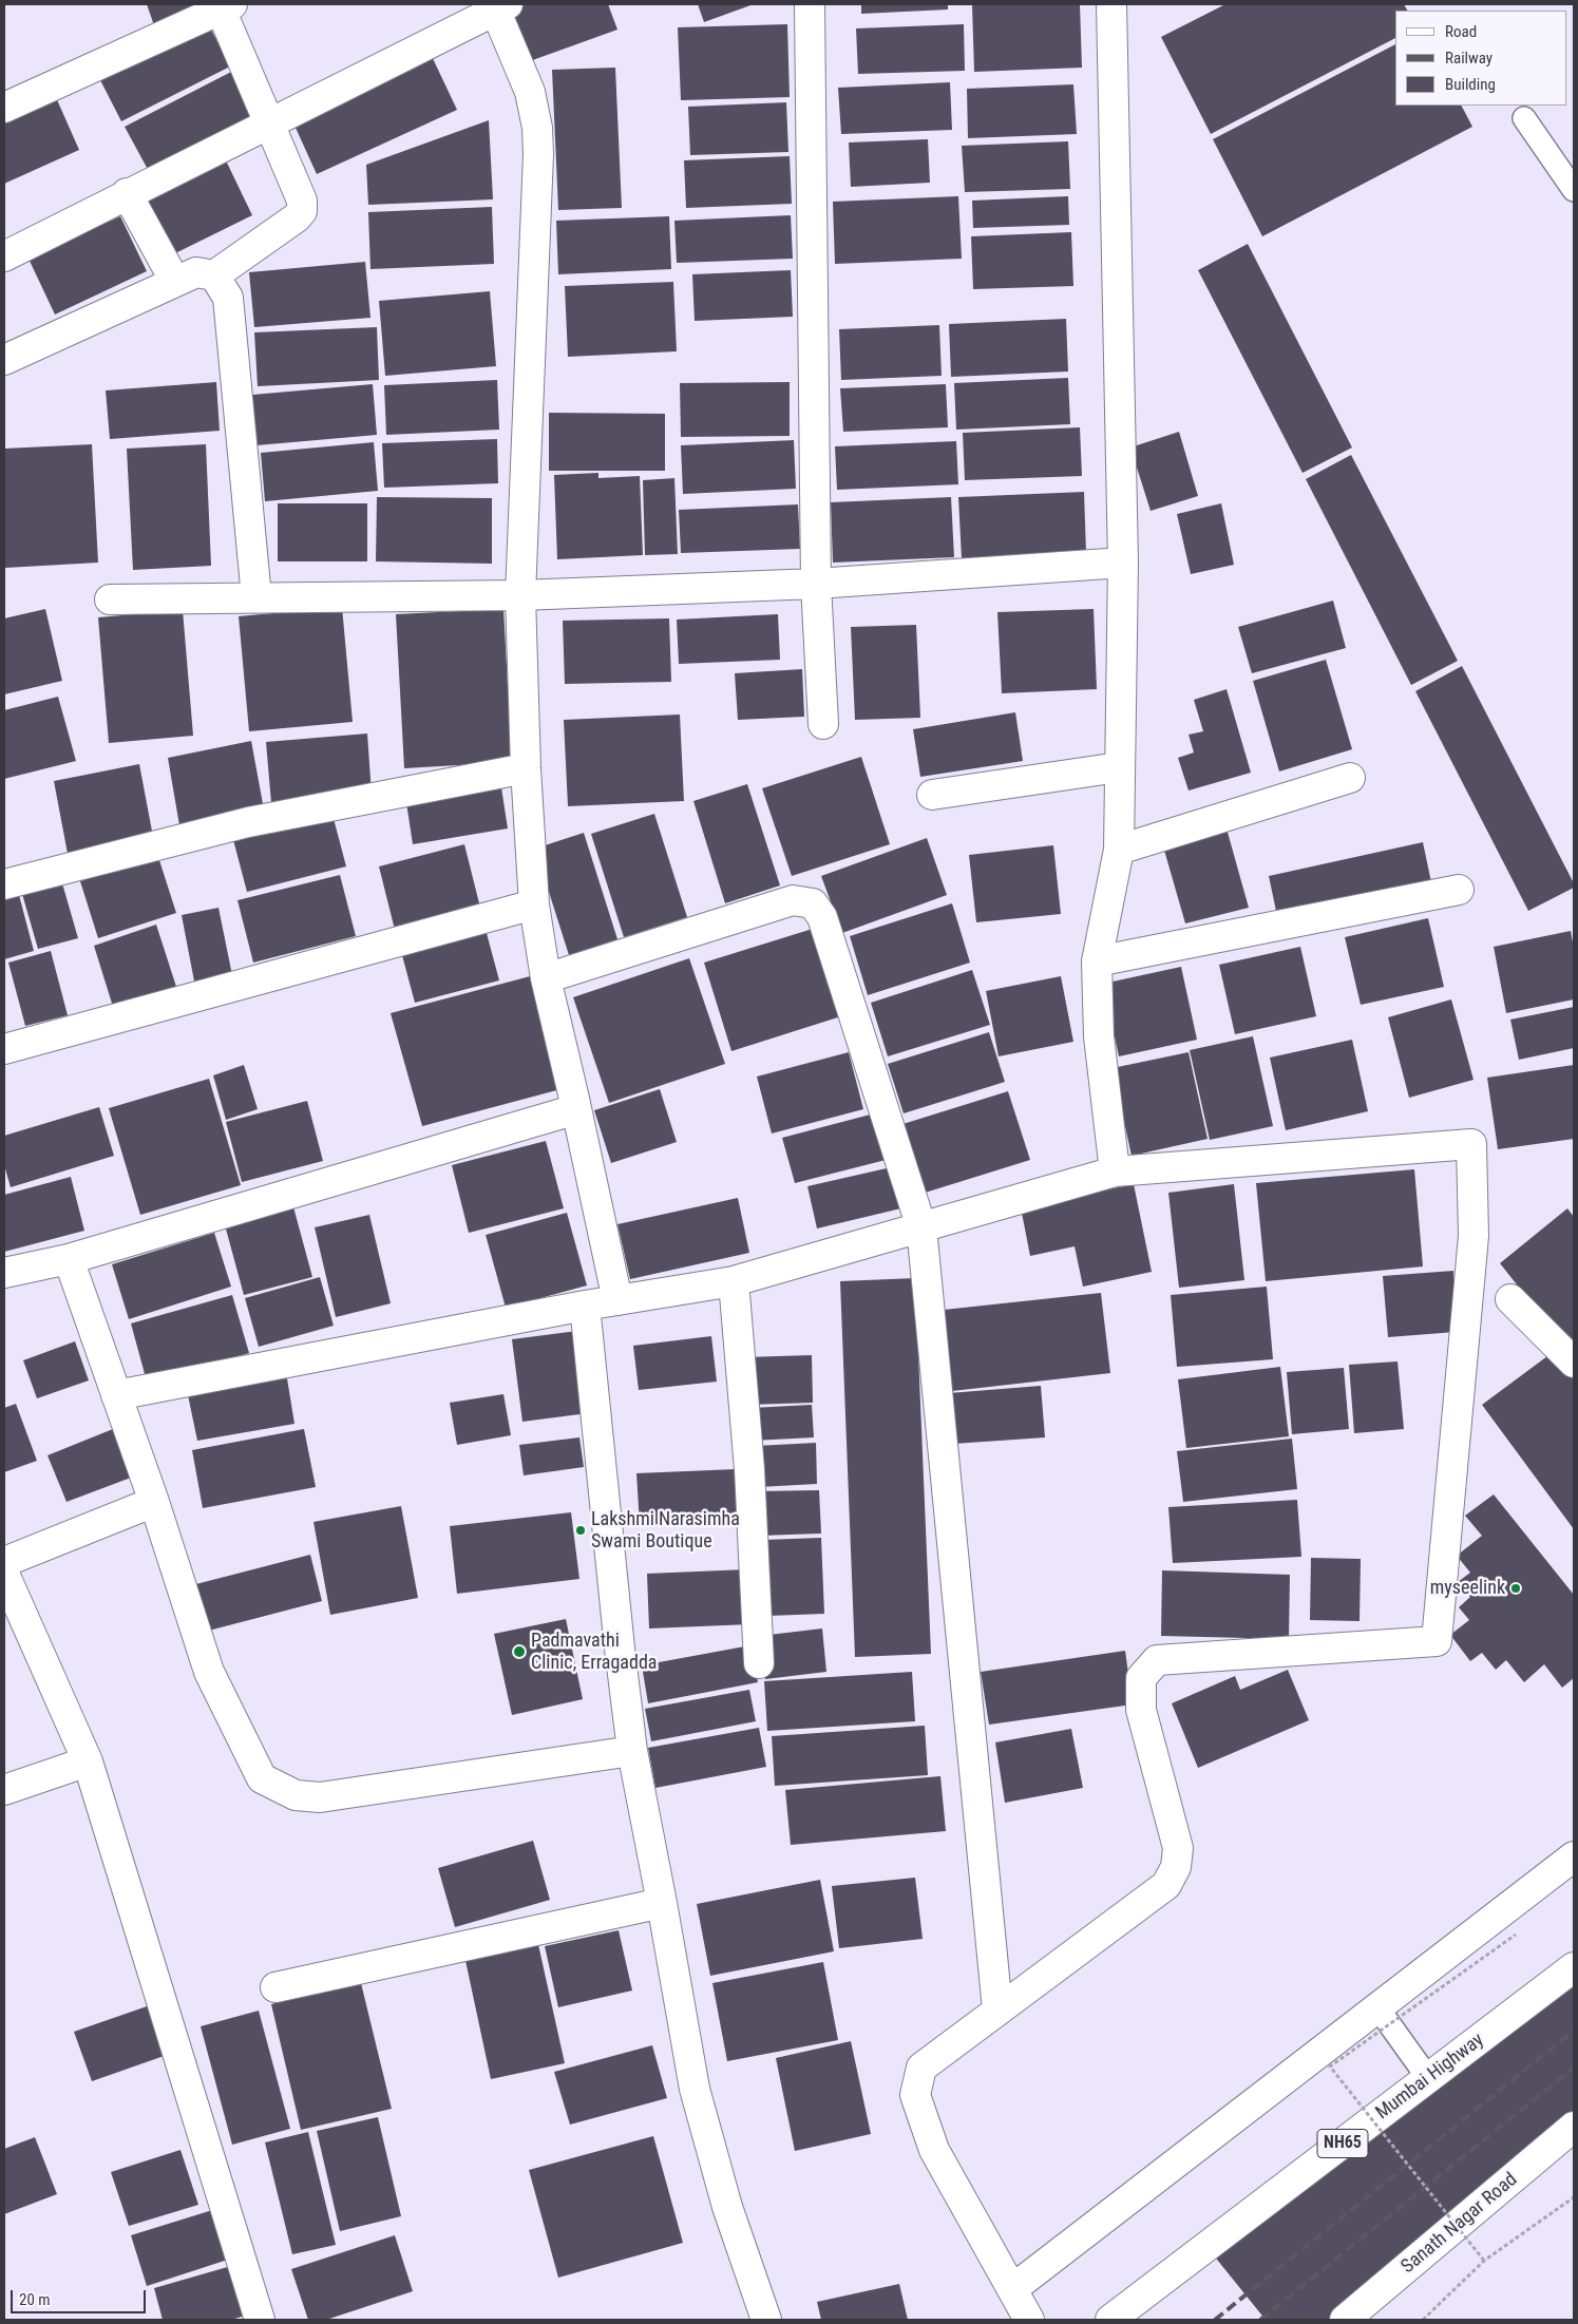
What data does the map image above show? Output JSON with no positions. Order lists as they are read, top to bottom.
{
  "streets": {
    "main road": ["Mumbai Highway", "NH65", "Sanath Nagar Road"]
  },
  "places": ["Lakshmi Narasimha Swami Boutique", "myseelink", "Padmavathi Clinic, Erragadda"],
  "legend": ["Road", "Railway", "Building"],
  "scale_bar": "20 m"
}
